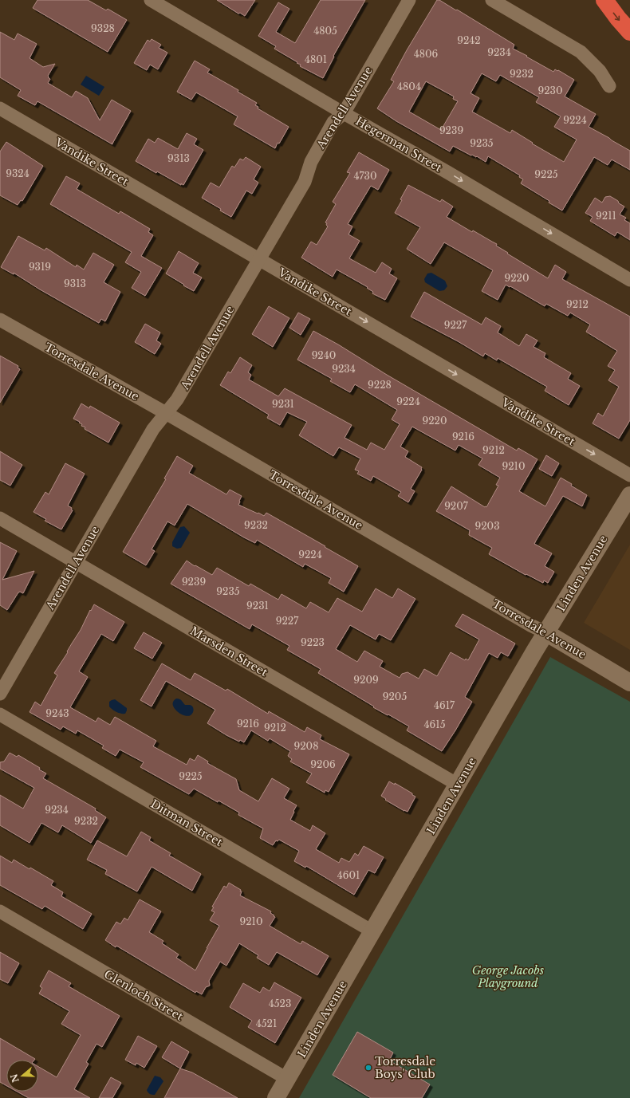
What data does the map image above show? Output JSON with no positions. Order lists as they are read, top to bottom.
{
  "streets": {
    "street": [
      "Arendell Avenue",
      "Hegerman Street",
      "Vandike Street",
      "Torresdale Avenue",
      "Linden Avenue",
      "Marsden Street",
      "Ditman Street",
      "Glenloch Street"
    ]
  },
  "crossings": [
    ["Arendell Avenue", "Hegerman Street"],
    ["Arendell Avenue", "Vandike Street"],
    ["Arendell Avenue", "Torresdale Avenue"],
    ["Arendell Avenue", "Marsden Street"],
    ["Torresdale Avenue", "Linden Avenue"],
    ["Linden Avenue", "Marsden Street"],
    ["Linden Avenue", "Ditman Street"],
    ["Linden Avenue", "Glenloch Street"]
  ],
  "one_way": ["Hegerman Street", "Vandike Street"],
  "parks": ["George Jacobs Playground"],
  "places": ["Torresdale Boys' Club"],
  "house_numbers": [
    "9328",
    "4805",
    "9242",
    "9234",
    "4806",
    "4801",
    "9232",
    "4804",
    "9230",
    "9224",
    "9239",
    "9235",
    "9313",
    "9324",
    "9225",
    "4730",
    "9211",
    "9319",
    "9220",
    "9313",
    "9212",
    "9227",
    "9240",
    "9234",
    "9228",
    "9224",
    "9231",
    "9220",
    "9216",
    "9212",
    "9210",
    "9207",
    "9232",
    "9203",
    "9224",
    "9239",
    "9235",
    "9231",
    "9227",
    "9223",
    "9209",
    "9205",
    "4617",
    "9243",
    "9216",
    "4615",
    "9212",
    "9208",
    "9206",
    "9225",
    "9234",
    "9232",
    "4601",
    "9210",
    "4523",
    "4521"
  ],
  "north": "left"
}
